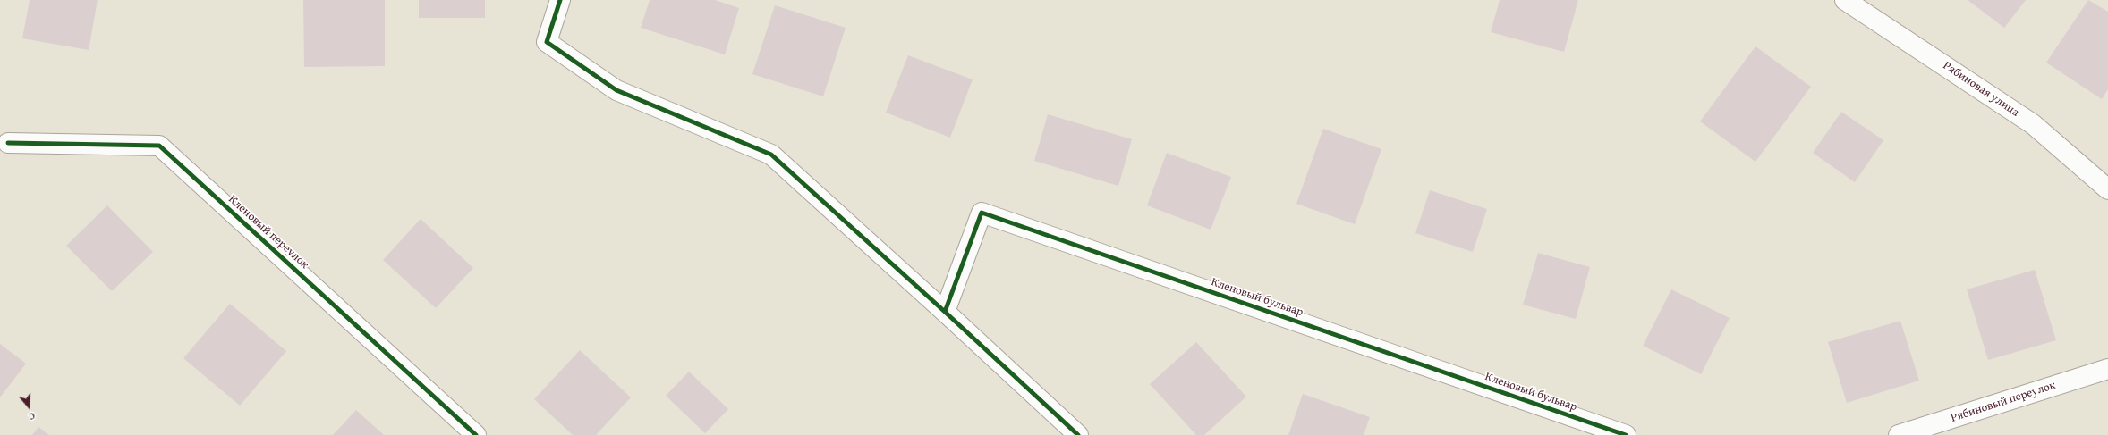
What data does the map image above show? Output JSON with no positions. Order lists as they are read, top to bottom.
{
  "streets": {
    "street": [
      "Рябиновая улица",
      "Кленовый переулок",
      "Кленовый бульвар",
      "Рябиновый переулок"
    ]
  },
  "north": "bottom"
}
